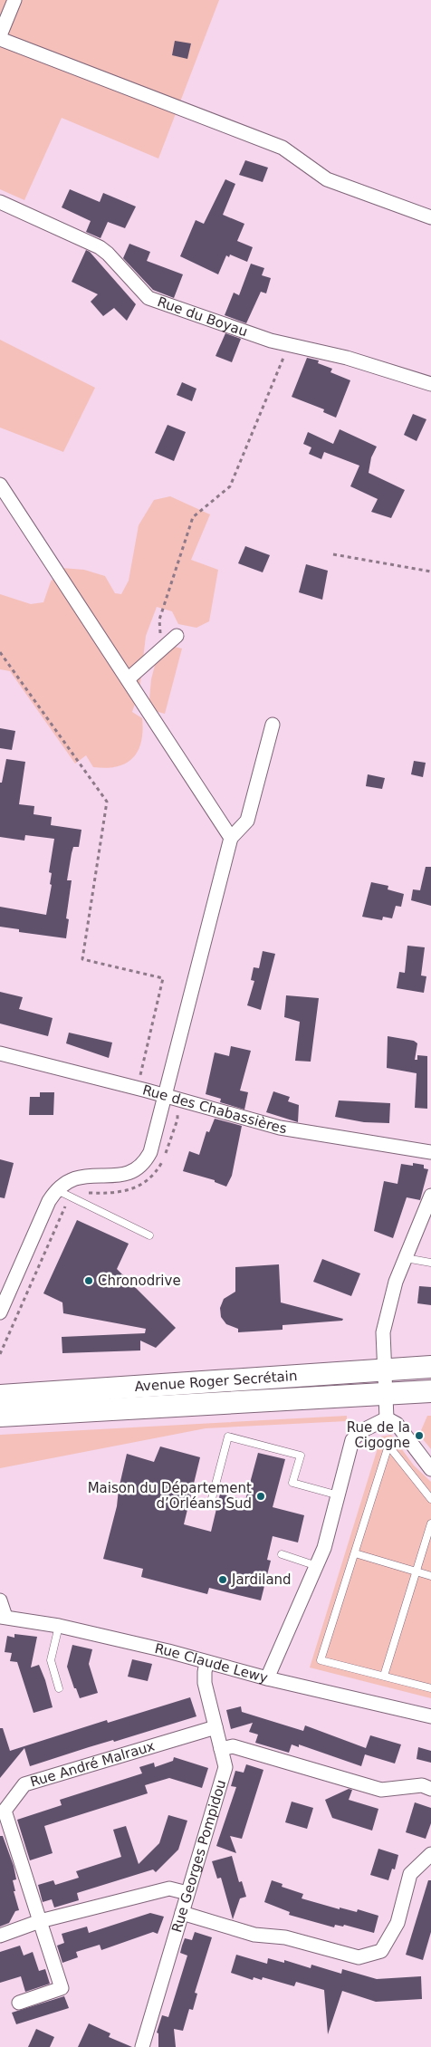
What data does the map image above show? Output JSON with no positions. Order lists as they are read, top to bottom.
{
  "streets": {
    "main road": ["Avenue Roger Secrétain"],
    "street": [
      "Rue du Boyau",
      "Rue des Chabassières",
      "Rue Claude Lewy",
      "Rue André Malraux",
      "Rue Georges Pompidou"
    ]
  },
  "crossings": [
    ["Rue Claude Lewy", "Rue Georges Pompidou"],
    ["Rue André Malraux", "Rue Georges Pompidou"]
  ],
  "places": [
    "Chronodrive",
    "Rue de la Cigogne",
    "Maison du Département d’Orléans Sud",
    "Jardiland"
  ]
}
